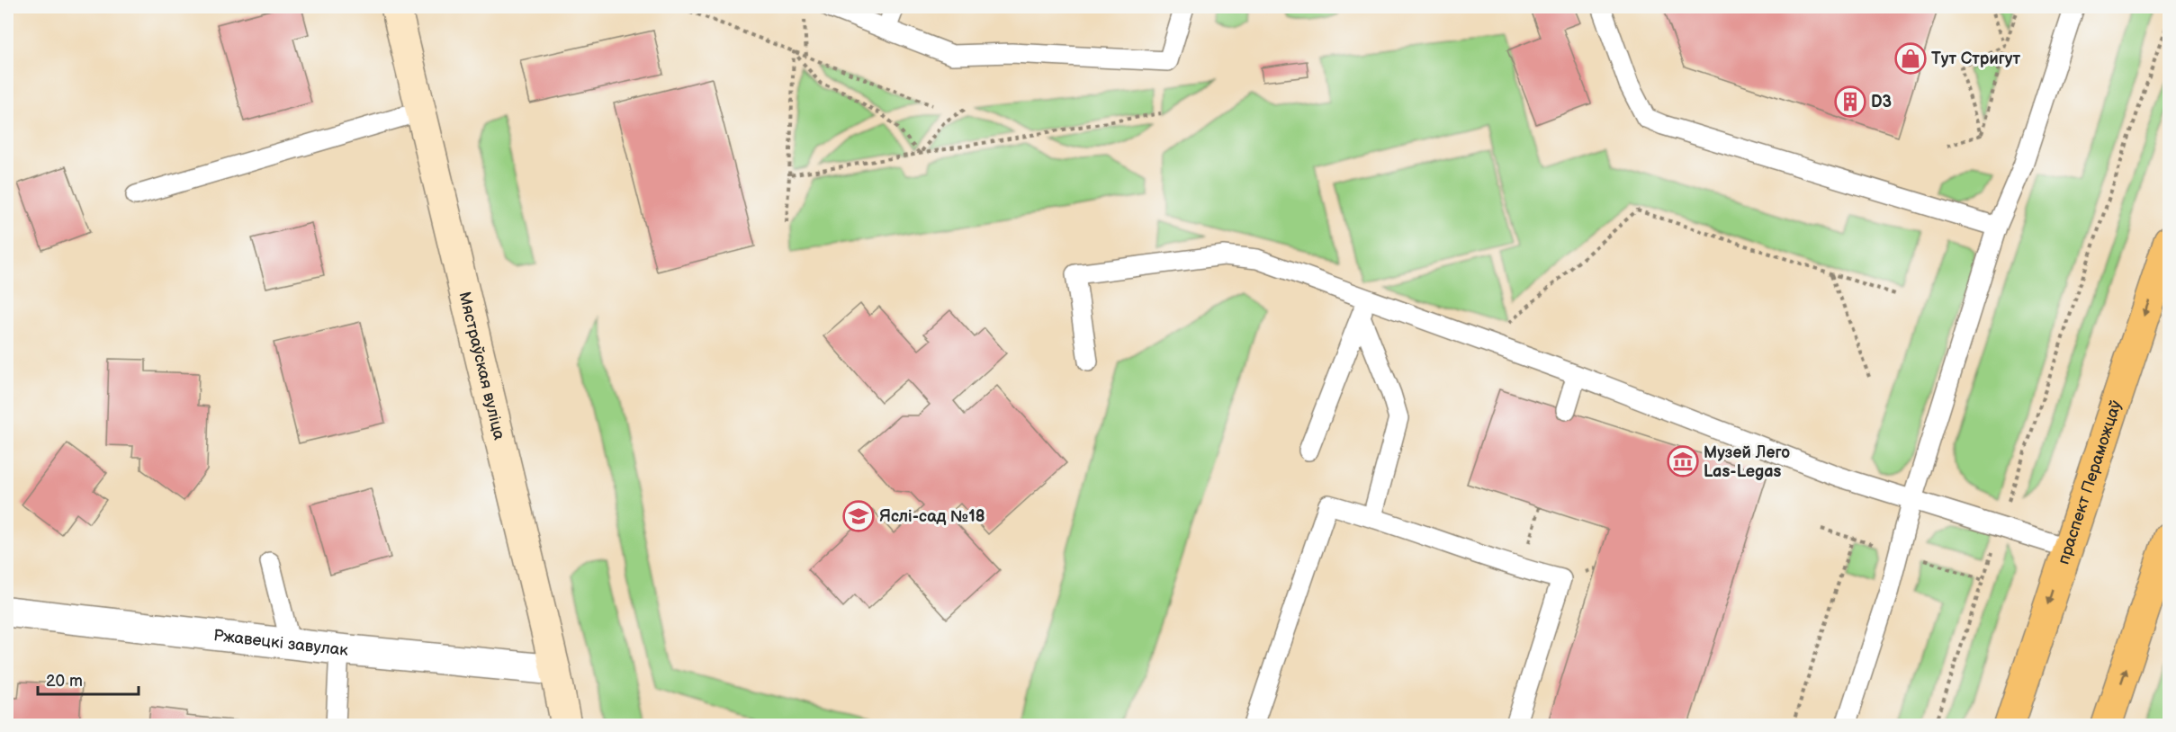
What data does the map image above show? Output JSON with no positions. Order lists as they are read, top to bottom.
{
  "streets": {
    "main road": ["праспект Пераможцаў"],
    "street": ["Мястраўская вуліца", "Ржавецкі завулак"]
  },
  "crossings": [
    ["Мястраўская вуліца", "Ржавецкі завулак"]
  ],
  "places": {
    "shop": ["Тут Стригут"],
    "building": ["D3"],
    "museum": ["Музей Лего Las-Legas"],
    "school or university": ["Яслі-сад №18"]
  },
  "scale_bar": "20 m"
}
